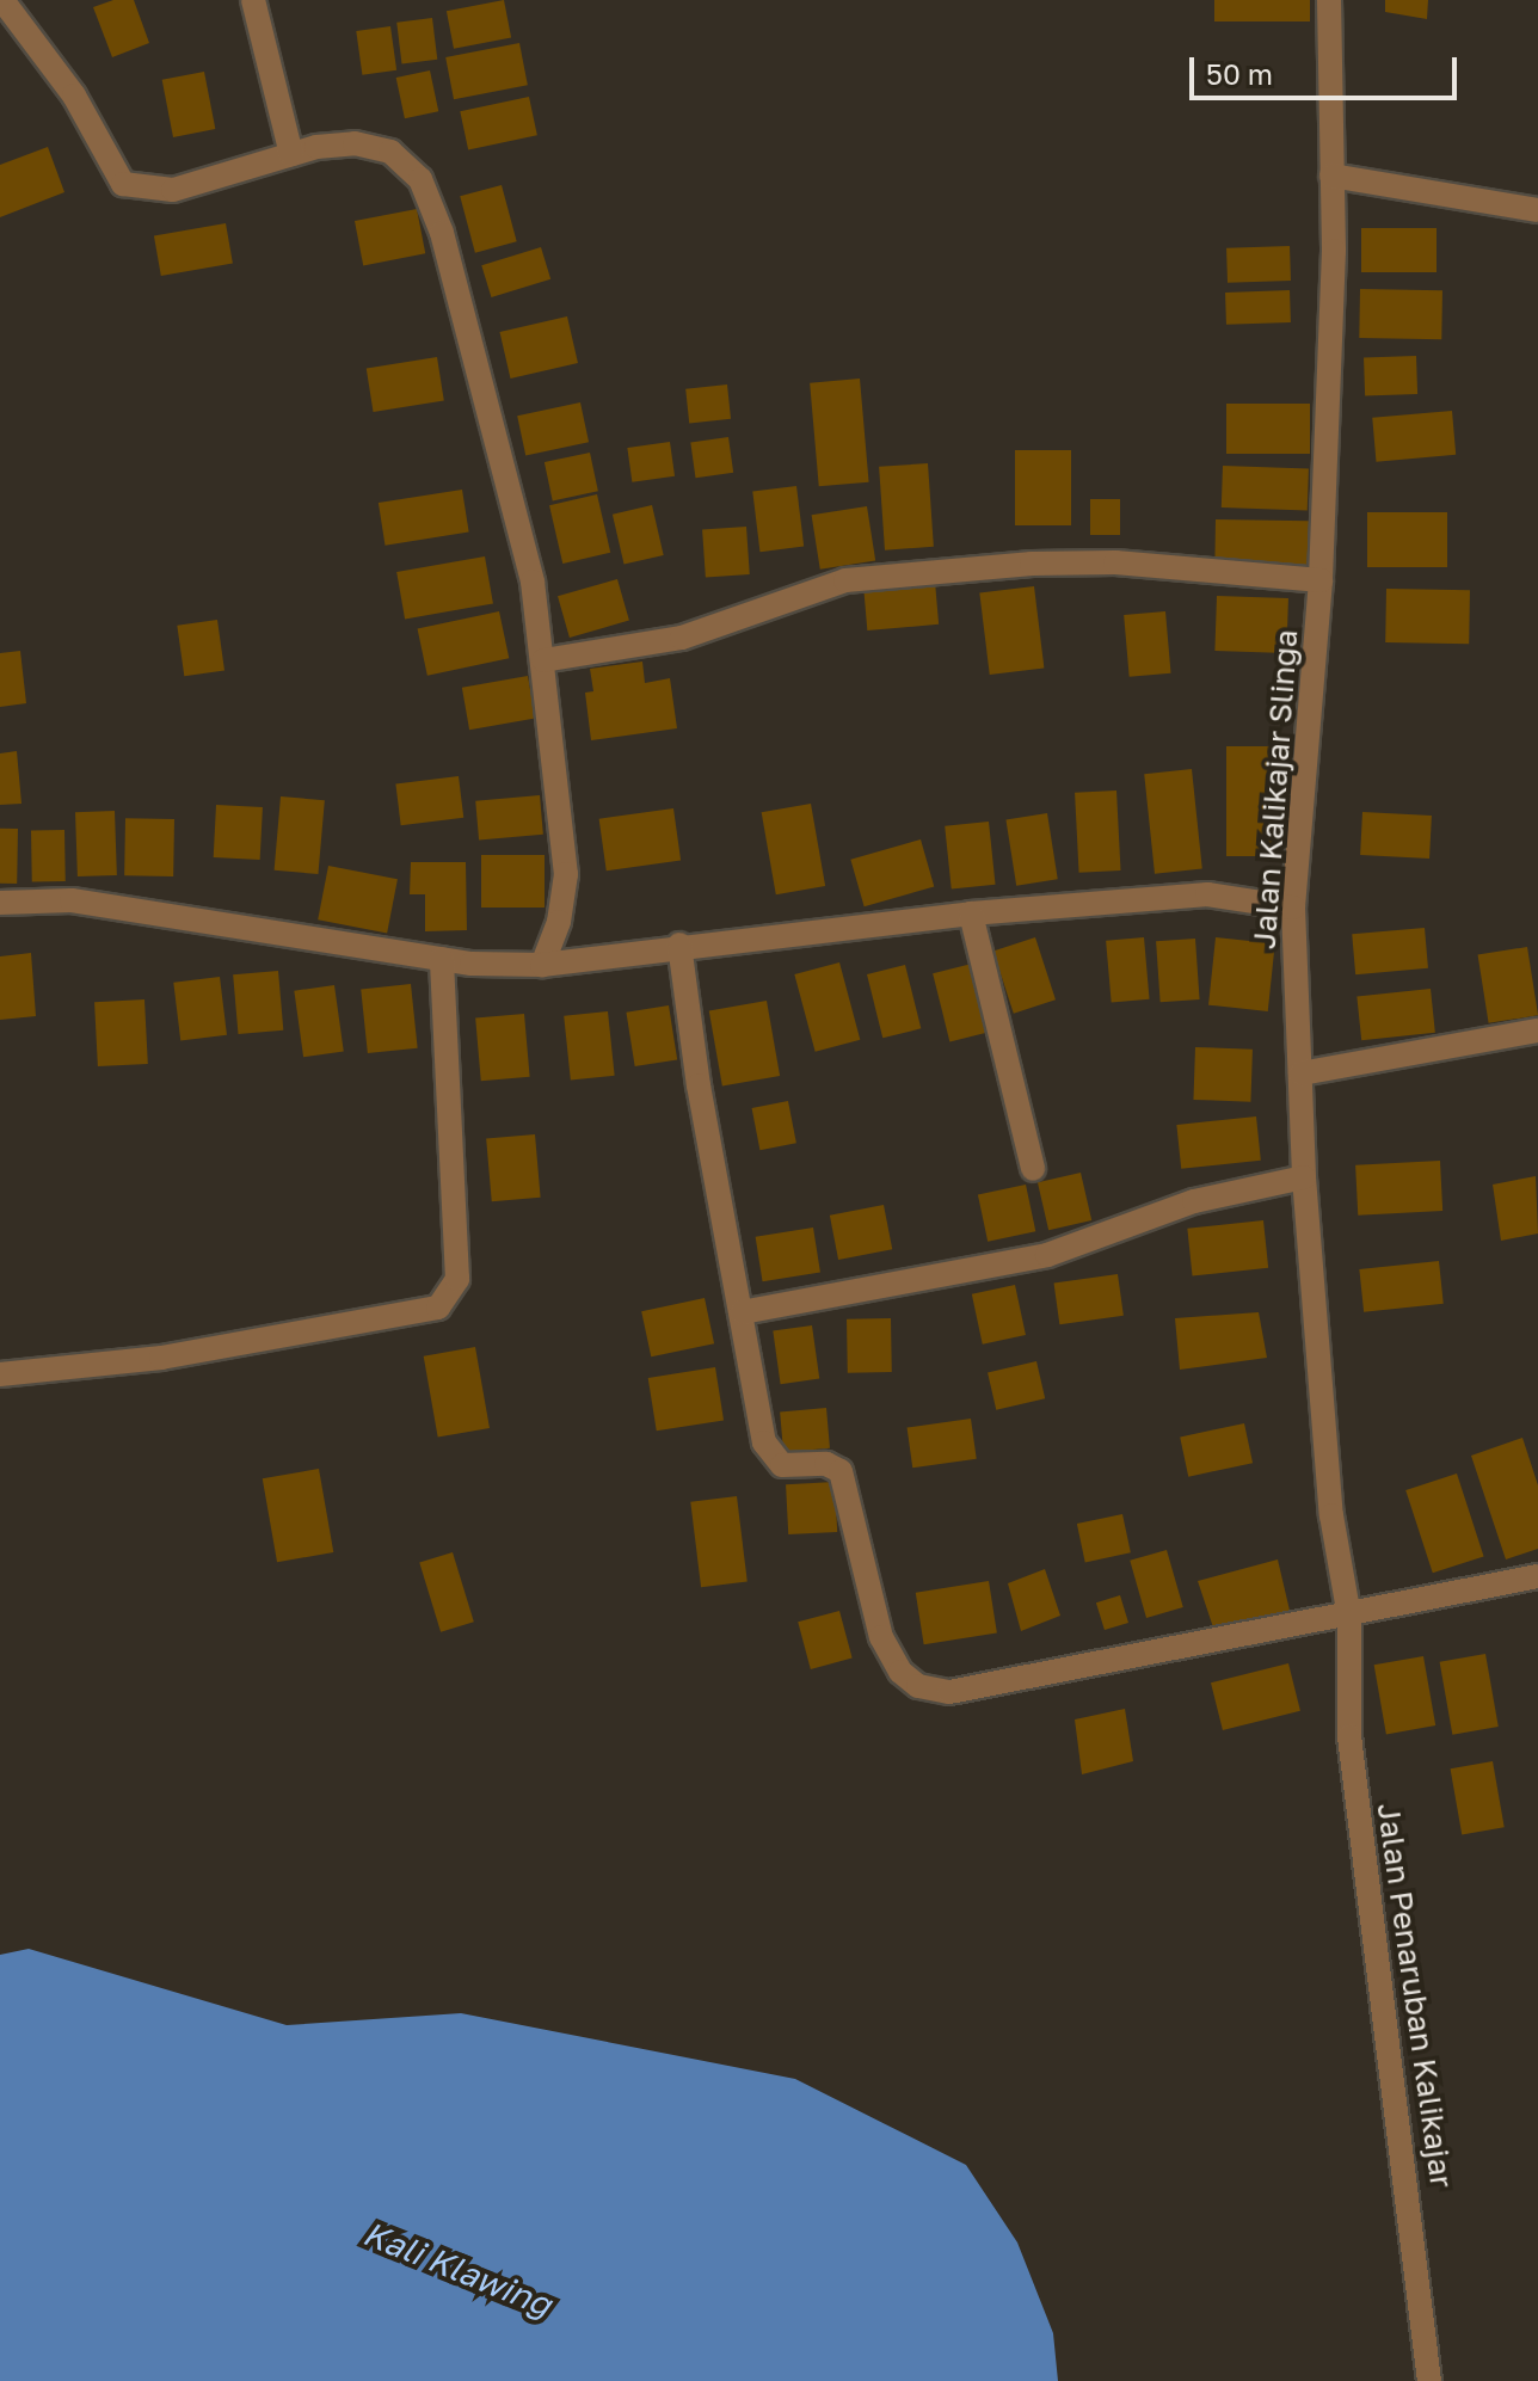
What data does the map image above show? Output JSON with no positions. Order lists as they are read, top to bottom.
{
  "streets": {
    "street": ["Jalan Kalikajar Slinga", "Jalan Penaruban Kalikajar"]
  },
  "crossings": [
    ["Jalan Kalikajar Slinga", "Jalan Penaruban Kalikajar"]
  ],
  "water": ["Kali Klawing"],
  "scale_bar": "50 m"
}
